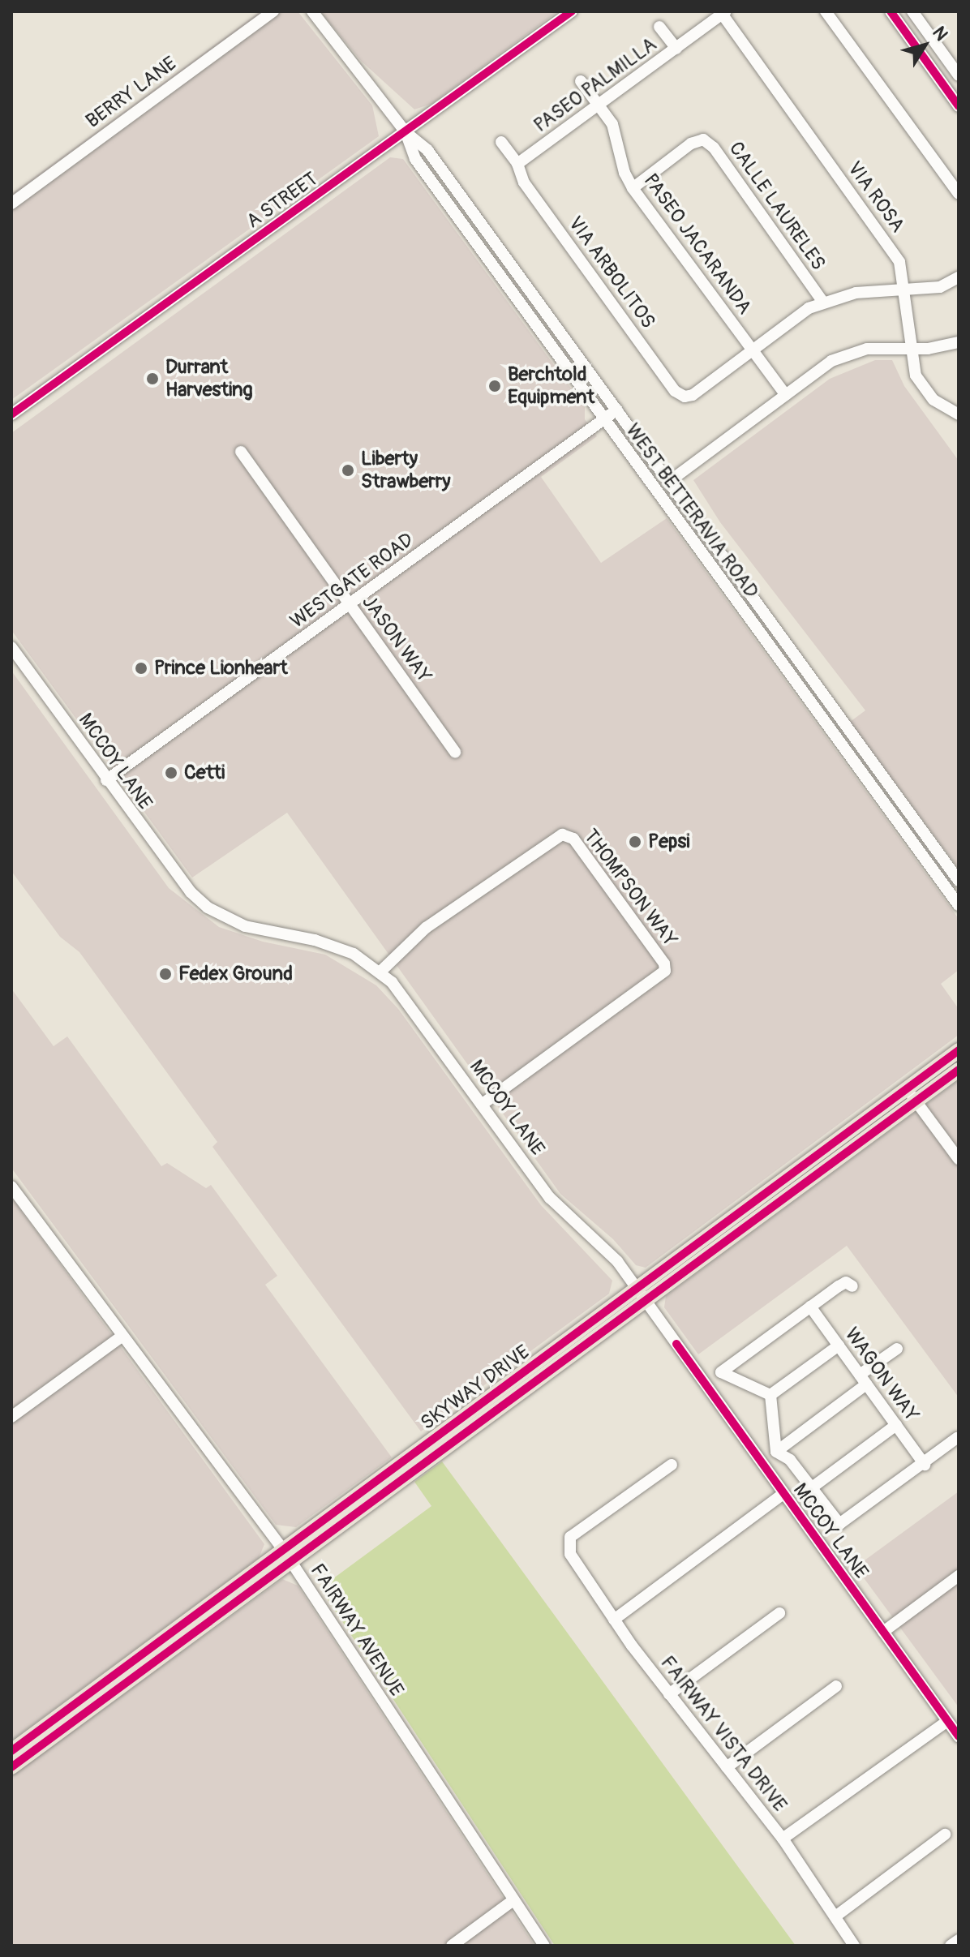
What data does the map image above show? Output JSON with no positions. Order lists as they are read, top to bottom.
{
  "streets": {
    "main road": ["SKYWAY DRIVE"],
    "street": [
      "PASEO PALMILLA",
      "BERRY LANE",
      "VIA ROSA",
      "A STREET",
      "CALLE LAURELES",
      "PASEO JACARANDA",
      "VIA ARBOLITOS",
      "WEST BETTERAVIA ROAD",
      "WESTGATE ROAD",
      "JASON WAY",
      "MCCOY LANE",
      "THOMPSON WAY",
      "WAGON WAY",
      "FAIRWAY AVENUE",
      "FAIRWAY VISTA DRIVE"
    ]
  },
  "crossings": [
    ["PASEO PALMILLA", "VIA ROSA"],
    ["PASEO PALMILLA", "PASEO JACARANDA"],
    ["PASEO PALMILLA", "VIA ARBOLITOS"],
    ["A STREET", "WEST BETTERAVIA ROAD"],
    ["CALLE LAURELES", "PASEO JACARANDA"],
    ["PASEO JACARANDA", "VIA ARBOLITOS"],
    ["WEST BETTERAVIA ROAD", "WESTGATE ROAD"],
    ["WESTGATE ROAD", "JASON WAY"],
    ["WESTGATE ROAD", "MCCOY LANE"],
    ["MCCOY LANE", "THOMPSON WAY"],
    ["MCCOY LANE", "SKYWAY DRIVE"],
    ["SKYWAY DRIVE", "FAIRWAY AVENUE"]
  ],
  "places": [
    "Durrant Harvesting",
    "Berchtold Equipment",
    "Liberty Strawberry",
    "Prince Lionheart",
    "Cetti",
    "Pepsi",
    "Fedex Ground"
  ],
  "north": "top right"
}
